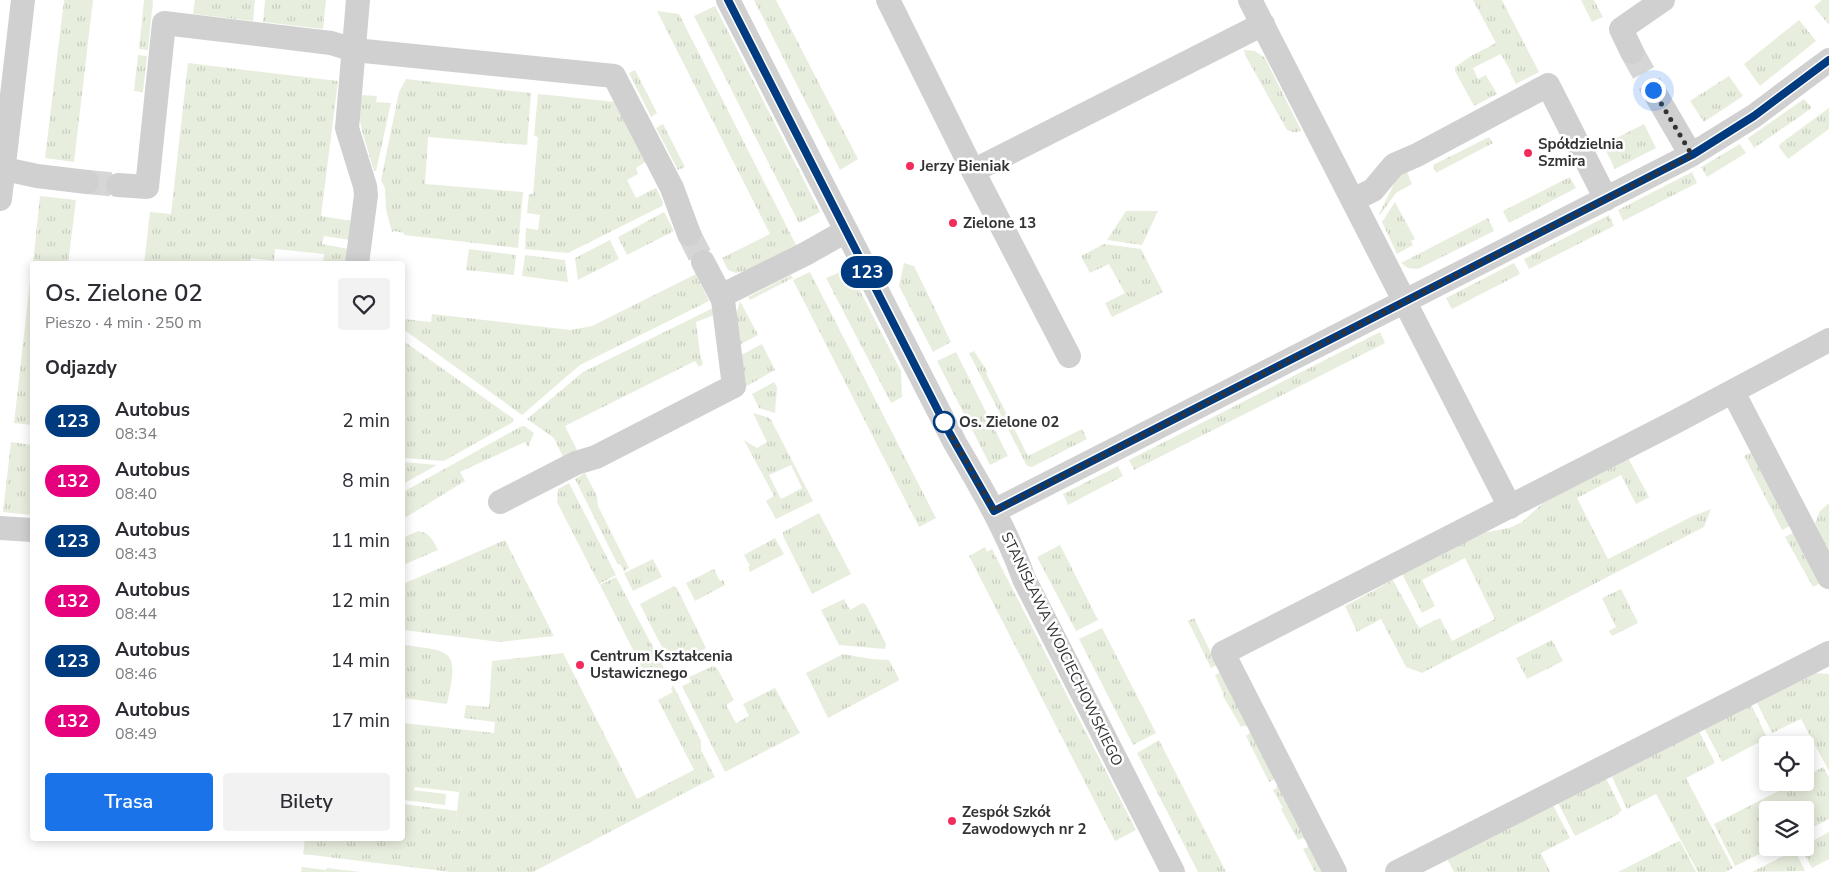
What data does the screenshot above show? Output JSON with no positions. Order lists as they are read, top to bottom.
{
  "streets": {
    "street": ["STANISŁAWA WOJCIECHOWSKIEGO"]
  },
  "places": [
    "Spółdzielnia Szmira",
    "Jerzy Bieniak",
    "Zielone 13",
    "Os. Zielone 02",
    "Centrum Kształcenia Ustawicznego",
    "Zespół Szkół Zawodowych nr 2"
  ],
  "lines": ["bus line 123"],
  "page": {
    "on_map": "123",
    "heading": [
      ["Os. Zielone 02", "Pieszo · 4 min · 250 m"],
      "Odjazdy"
    ],
    "list": [
      {
        "mark": "123",
        "name": "Autobus",
        "note": "08:34",
        "value": "2 min"
      },
      {
        "mark": "132",
        "name": "Autobus",
        "note": "08:40",
        "value": "8 min"
      },
      {
        "mark": "123",
        "name": "Autobus",
        "note": "08:43",
        "value": "11 min"
      },
      {
        "mark": "132",
        "name": "Autobus",
        "note": "08:44",
        "value": "12 min"
      },
      {
        "mark": "123",
        "name": "Autobus",
        "note": "08:46",
        "value": "14 min"
      },
      {
        "mark": "132",
        "name": "Autobus",
        "note": "08:49",
        "value": "17 min"
      }
    ],
    "buttons": ["Trasa", "Bilety"]
  }
}
